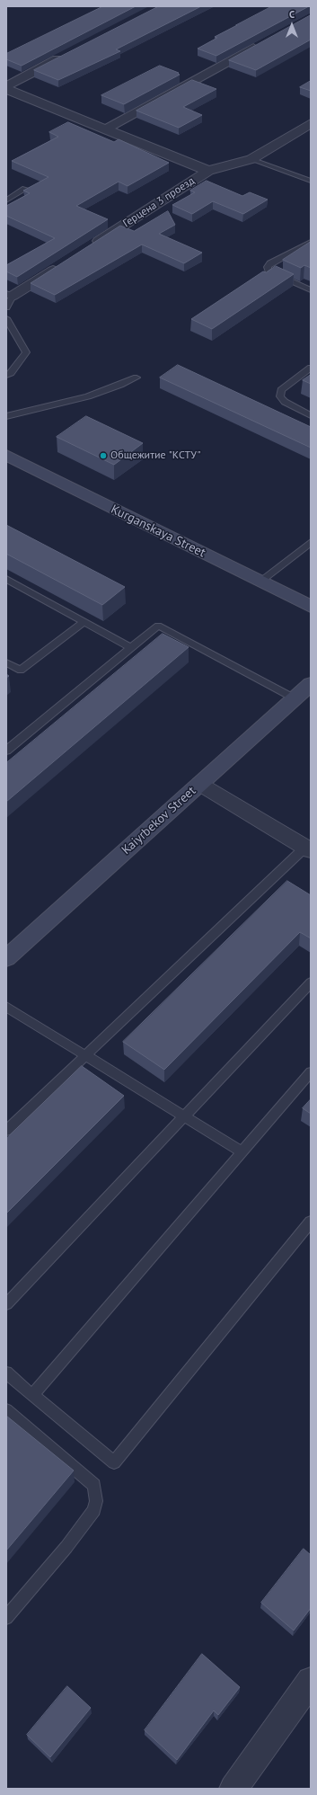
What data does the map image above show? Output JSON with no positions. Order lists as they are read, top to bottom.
{
  "streets": {
    "main road": ["Kurganskaya Street", "Kaiyrbekov Street"],
    "street": ["Герцена 3 проезд"]
  },
  "places": ["Общежитие \"КСТУ\""],
  "north": "top"
}
